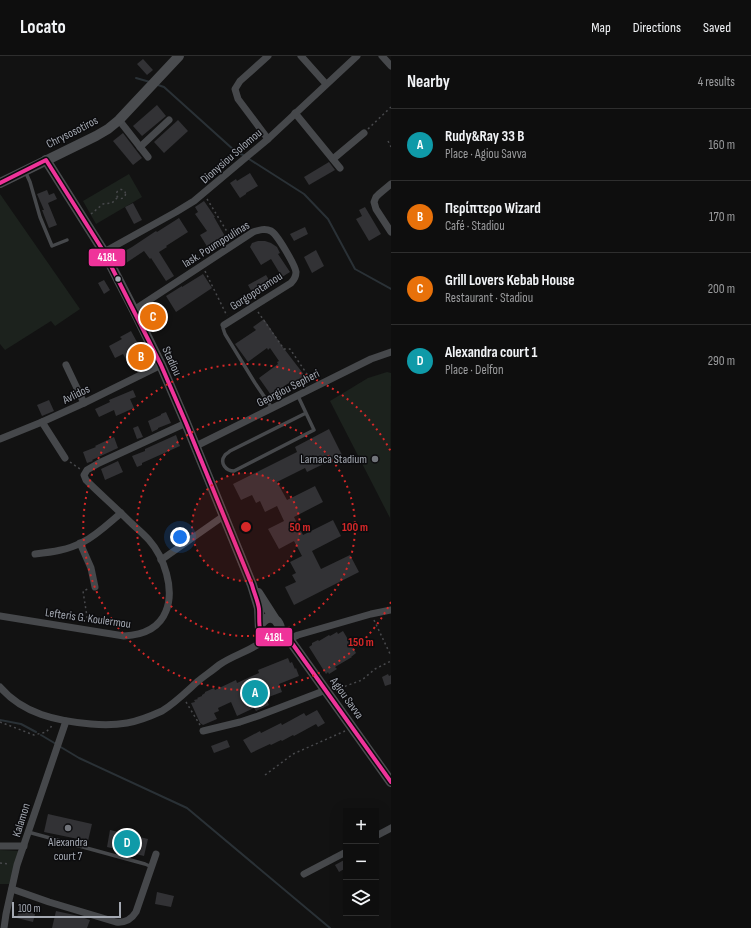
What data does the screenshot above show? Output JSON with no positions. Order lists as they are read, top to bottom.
{
  "streets": {
    "street": [
      "Chrysosotiros",
      "Dionysiou Solomou",
      "lask. Poumpoulinas",
      "Gorgopotamou",
      "Stadiou",
      "Georgiou Sepheri",
      "Avlidos",
      "Lefteris G. Koulermou",
      "Agiou Savva",
      "Kalamon"
    ]
  },
  "crossings": [
    ["Chrysosotiros", "Stadiou"],
    ["Dionysiou Solomou", "Stadiou"],
    ["lask. Poumpoulinas", "Gorgopotamou"],
    ["lask. Poumpoulinas", "Stadiou"],
    ["Stadiou", "Georgiou Sepheri"],
    ["Stadiou", "Avlidos"],
    ["Stadiou", "Agiou Savva"]
  ],
  "places": ["Larnaca Stadium", "Alexandra court 7"],
  "lines": ["transit line 418L"],
  "scale_bar": "100 m",
  "page": {
    "header": "Locato",
    "nav": ["Map", "Directions", "Saved"],
    "heading": ["Nearby", "4 results"],
    "list": [
      {
        "mark": "A",
        "name": "Rudy&Ray 33 B",
        "note": "Place · Agiou Savva",
        "value": "160 m"
      },
      {
        "mark": "B",
        "name": "Περίπτερο Wizard",
        "note": "Café · Stadiou",
        "value": "170 m"
      },
      {
        "mark": "C",
        "name": "Grill Lovers Kebab House",
        "note": "Restaurant · Stadiou",
        "value": "200 m"
      },
      {
        "mark": "D",
        "name": "Alexandra court 1",
        "note": "Place · Delfon",
        "value": "290 m"
      }
    ],
    "pins": [
      "C",
      "B",
      "A",
      "D"
    ],
    "map_buttons": ["+", "−"],
    "scale": "100 m"
  },
  "rings": ["50 m", "100 m", "150 m"]
}
